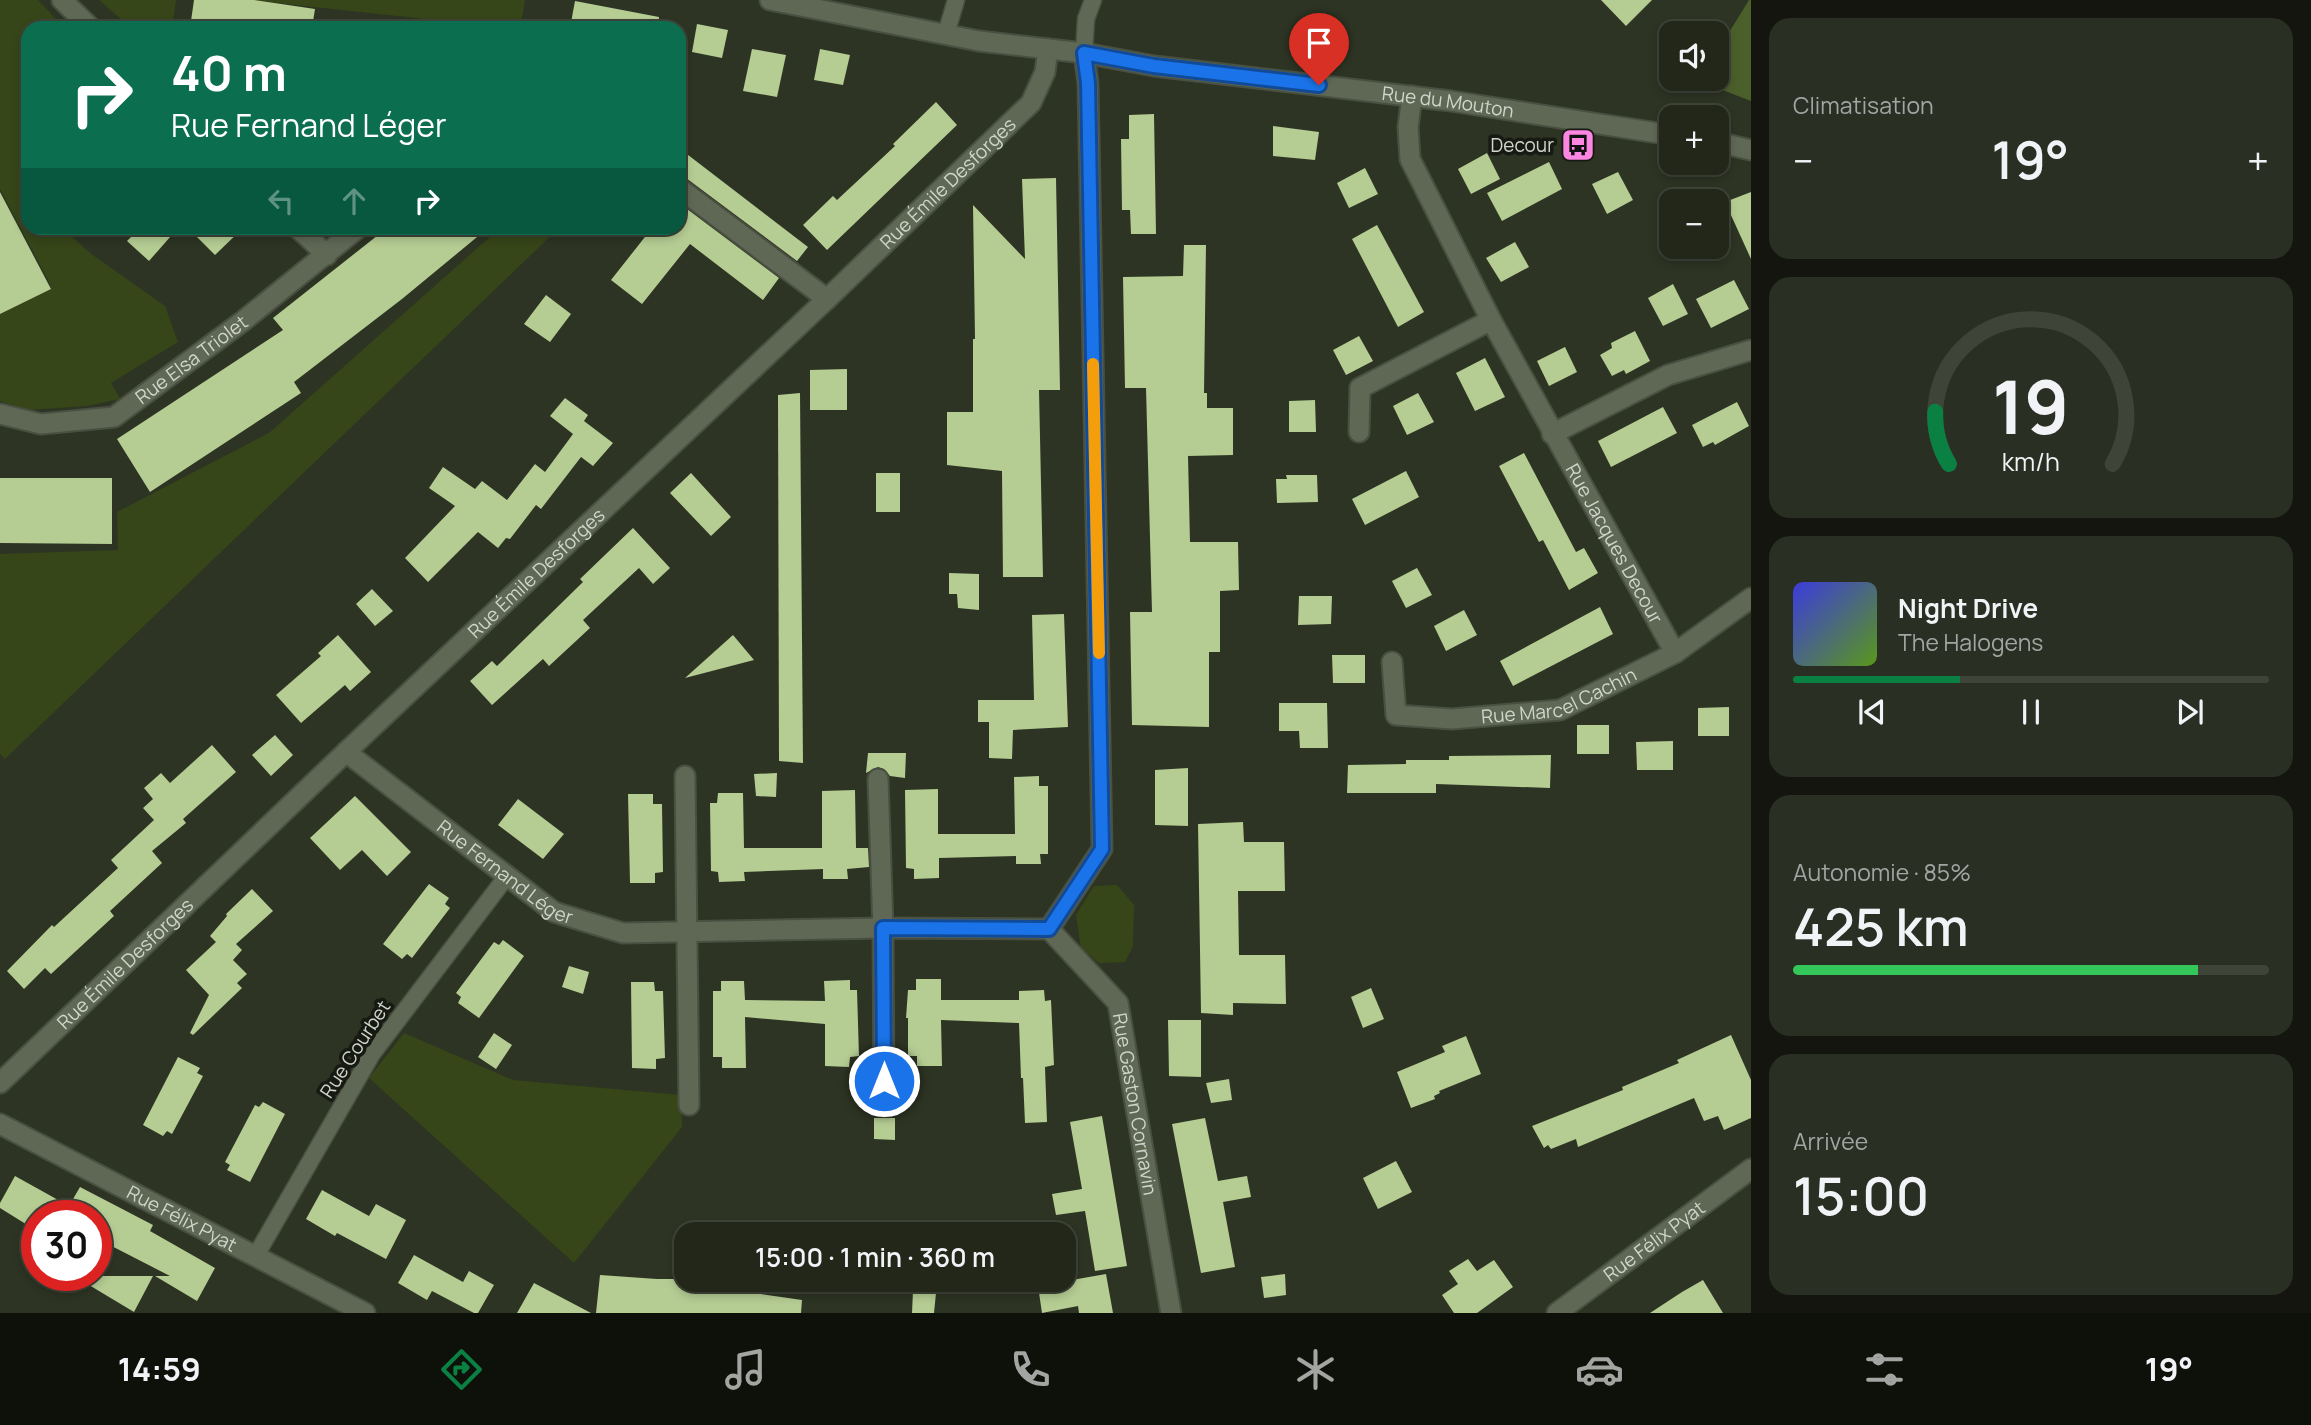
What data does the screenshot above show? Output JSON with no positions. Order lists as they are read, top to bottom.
{
  "streets": {
    "street": [
      "Rue du Mouton",
      "Rue Émile Desforges",
      "Rue Elsa Triolet",
      "Rue Jacques Decour",
      "Rue Marcel Cachin",
      "Rue Fernand Léger",
      "Rue Gaston Cornavin",
      "Rue Félix Pyat"
    ],
    "lane": ["Rue Courbet"]
  },
  "crossings": [
    ["Rue du Mouton", "Rue Émile Desforges"],
    ["Rue du Mouton", "Rue Jacques Decour"],
    ["Rue Émile Desforges", "Rue Fernand Léger"],
    ["Rue Jacques Decour", "Rue Marcel Cachin"],
    ["Rue Fernand Léger", "Rue Courbet"],
    ["Rue Fernand Léger", "Rue Gaston Cornavin"],
    ["Rue Courbet", "Rue Félix Pyat"]
  ],
  "places": {
    "bus stop": ["Decour"]
  },
  "page": {
    "tile": [
      "Climatisation",
      ["Autonomie · 85%", "425 km"],
      ["Arrivée", "15:00"]
    ],
    "map_buttons": ["+", "−"],
    "turn": ["40 m", "Rue Fernand Léger"],
    "heat": ["−", "19°", "+"],
    "song": ["Night Drive", "The Halogens"],
    "limit": "30",
    "trip": "15:00 · 1 min · 360 m",
    "tabs": ["14:59", "19°"],
    "gauge": ["19", "km/h"]
  }
}
